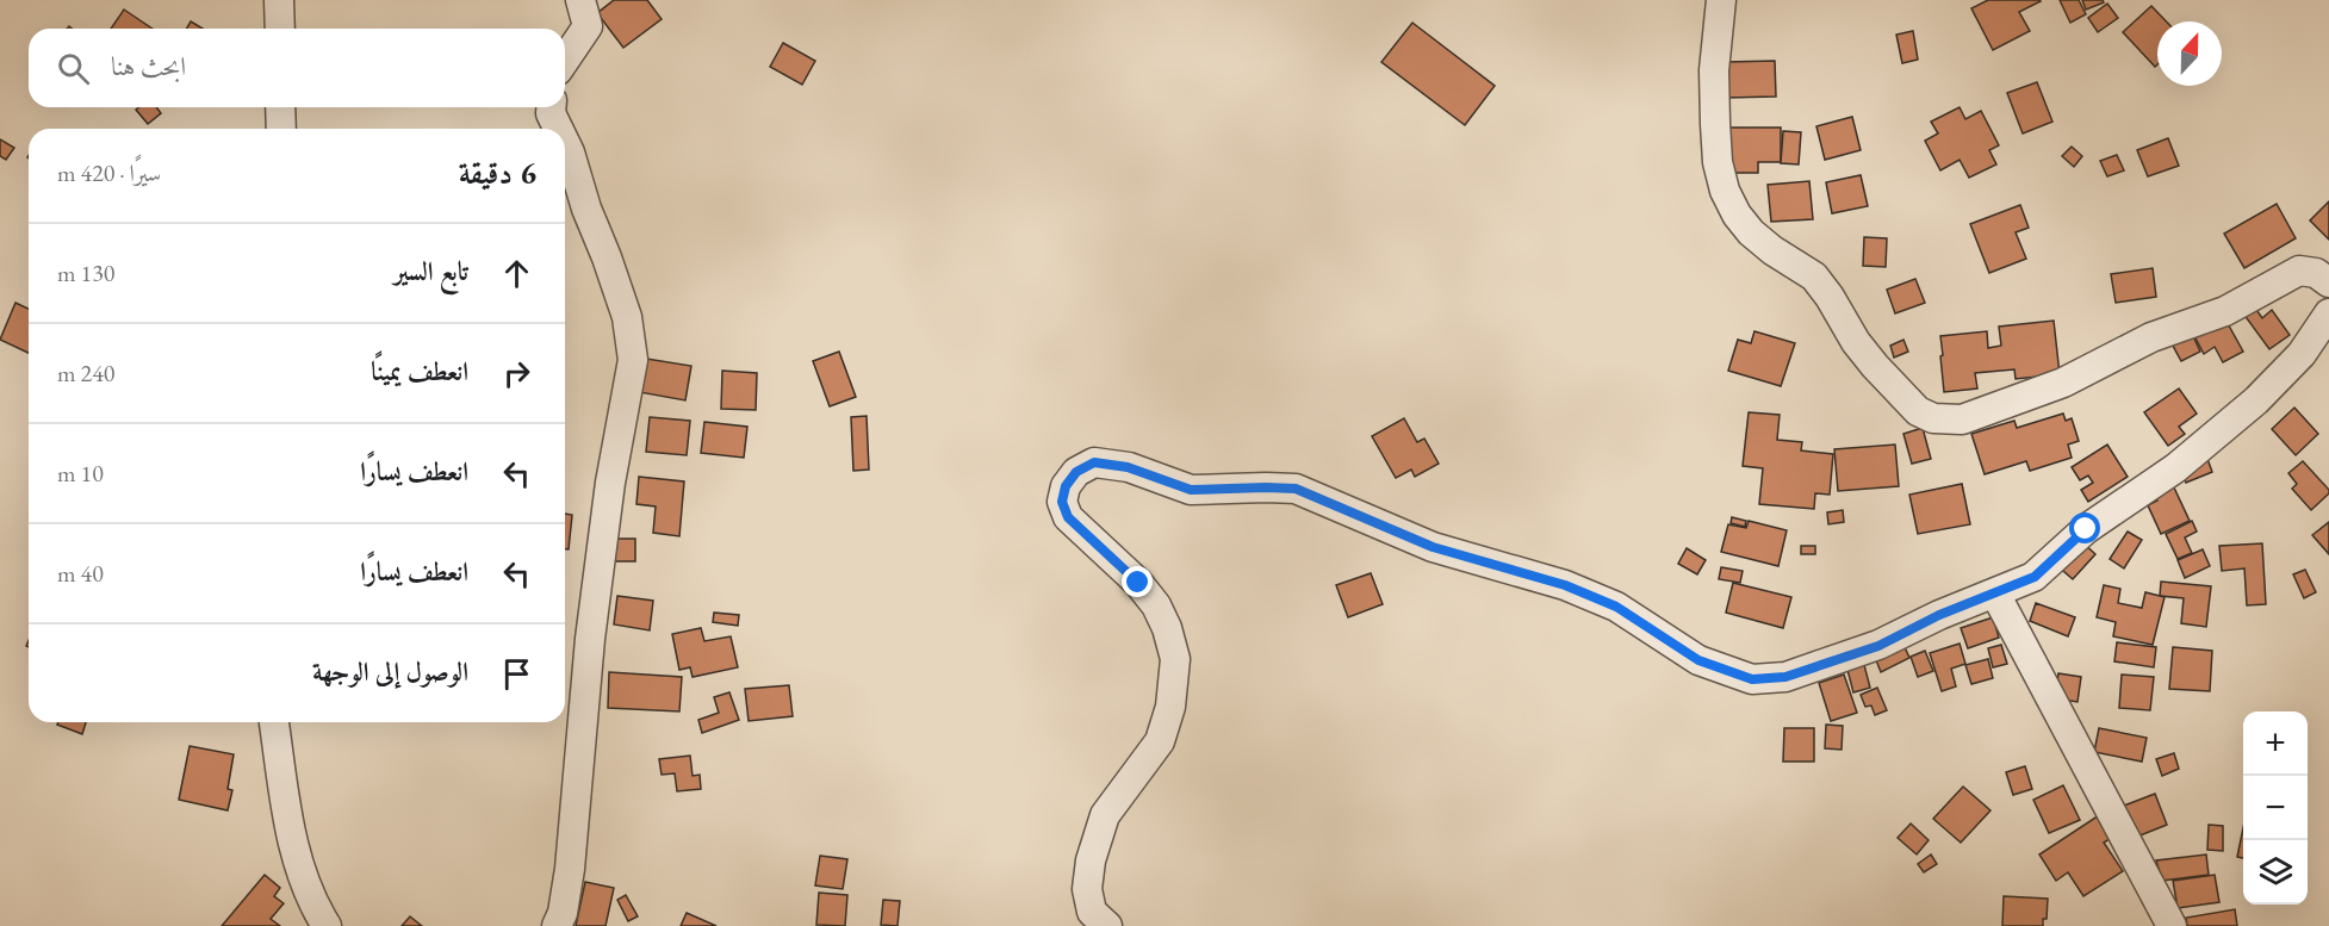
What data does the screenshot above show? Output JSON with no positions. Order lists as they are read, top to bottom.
{
  "north": "top",
  "page": {
    "search": "ابحث هنا",
    "heading": ["6 دقيقة", "سيرًا · 420 m"],
    "list": [
      ["تابع السير", "130 m"],
      ["انعطف يمينًا", "240 m"],
      ["انعطف يسارًا", "10 m"],
      ["انعطف يسارًا", "40 m"],
      "الوصول إلى الوجهة"
    ],
    "map_buttons": ["+", "−"]
  }
}
